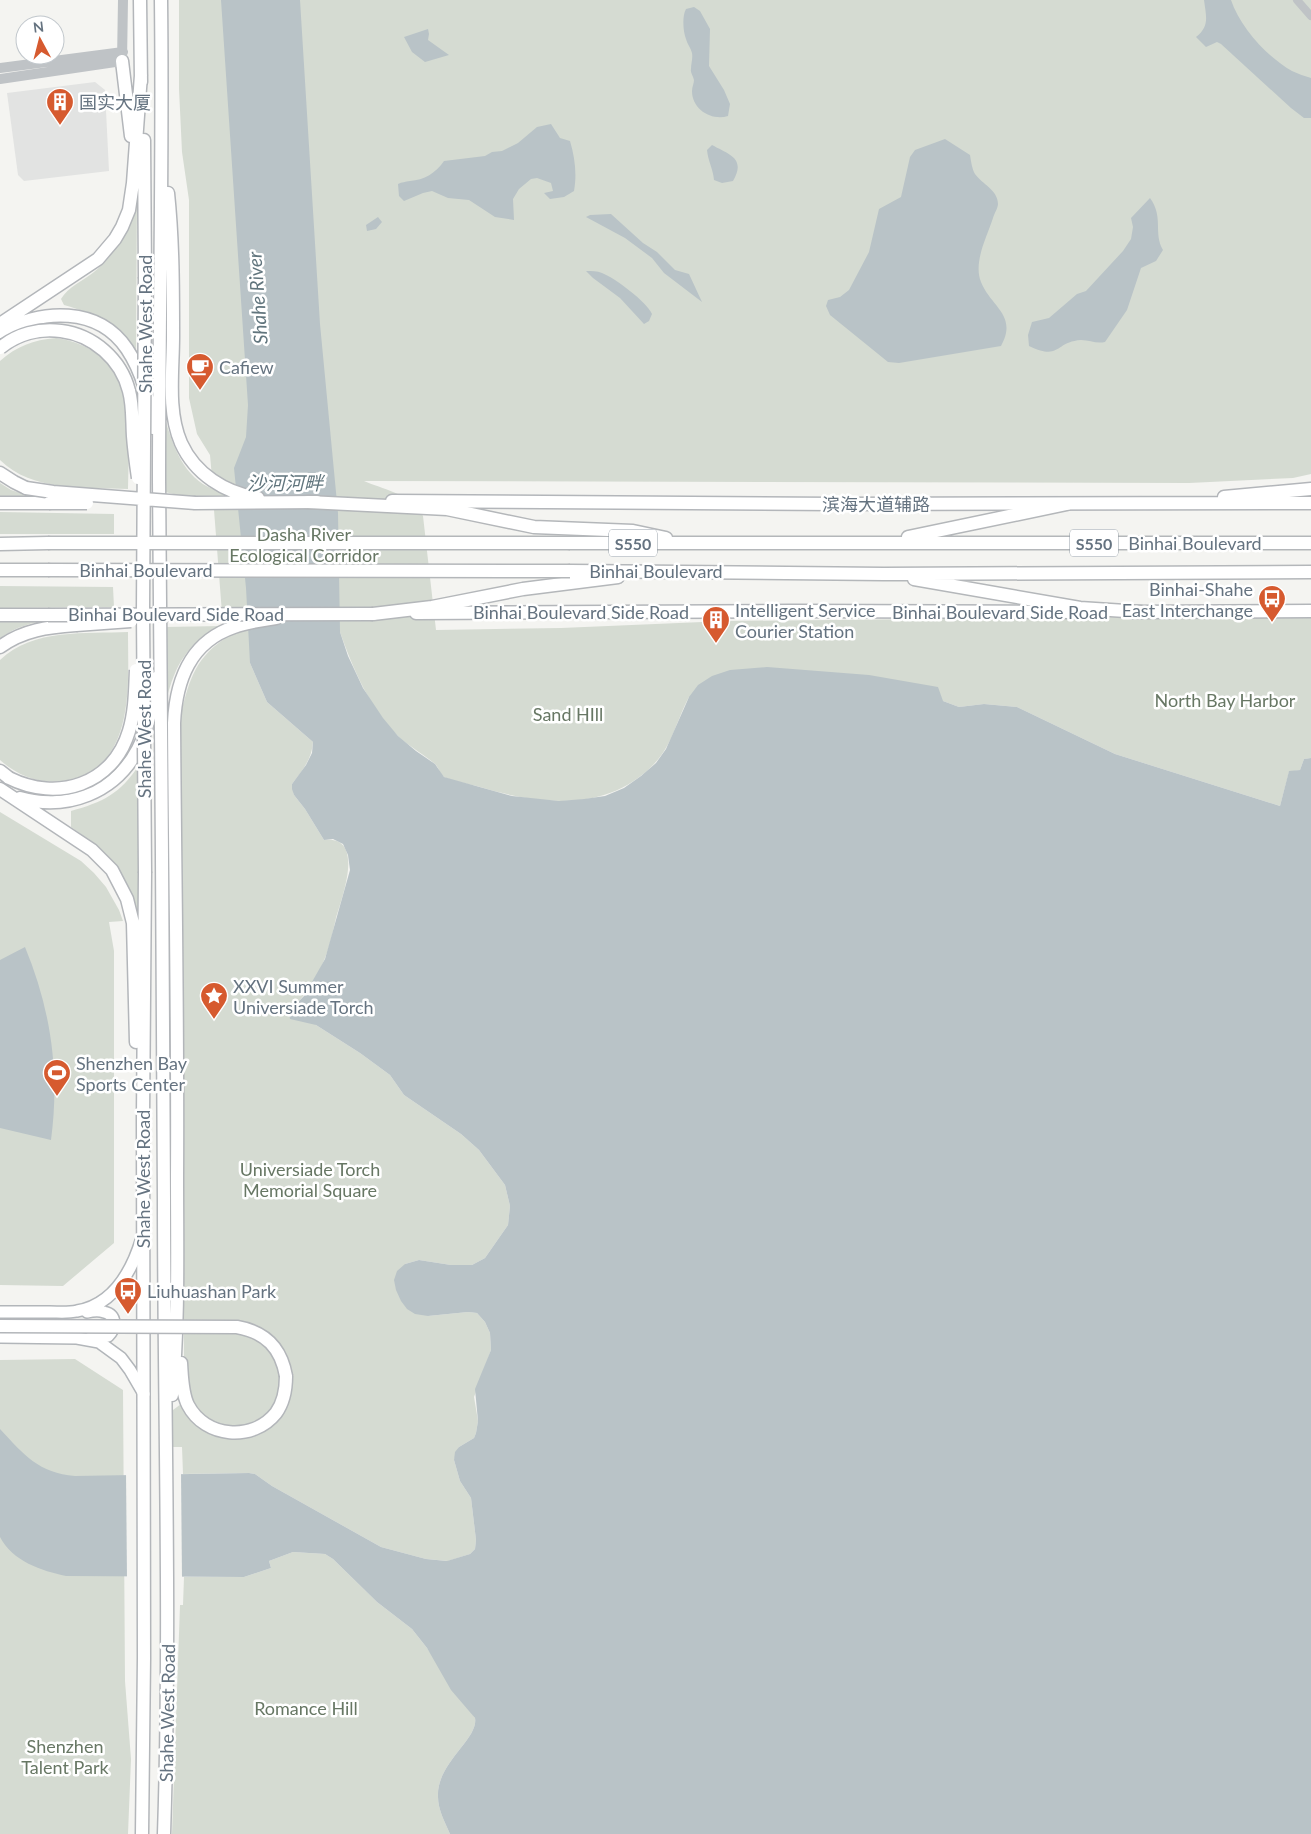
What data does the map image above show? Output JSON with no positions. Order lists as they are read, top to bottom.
{
  "streets": {
    "main road": [
      "Shahe West Road",
      "滨海大道辅路",
      "S550",
      "Binhai Boulevard",
      "Binhai Boulevard Side Road"
    ]
  },
  "water": ["Shahe River", "沙河河畔"],
  "parks": [
    "Dasha River Ecological Corridor",
    "North Bay Harbor",
    "Sand HIll",
    "Universiade Torch Memorial Square",
    "Romance Hill",
    "Shenzhen Talent Park"
  ],
  "places": {
    "building": ["国实大厦", "Intelligent Service Courier Station"],
    "cafe": ["Cafiew"],
    "bus stop": ["Binhai-Shahe East Interchange", "Liuhuashan Park"],
    "place": ["XXVI Summer Universiade Torch"],
    "sports": ["Shenzhen Bay Sports Center"]
  },
  "north": "top"
}
